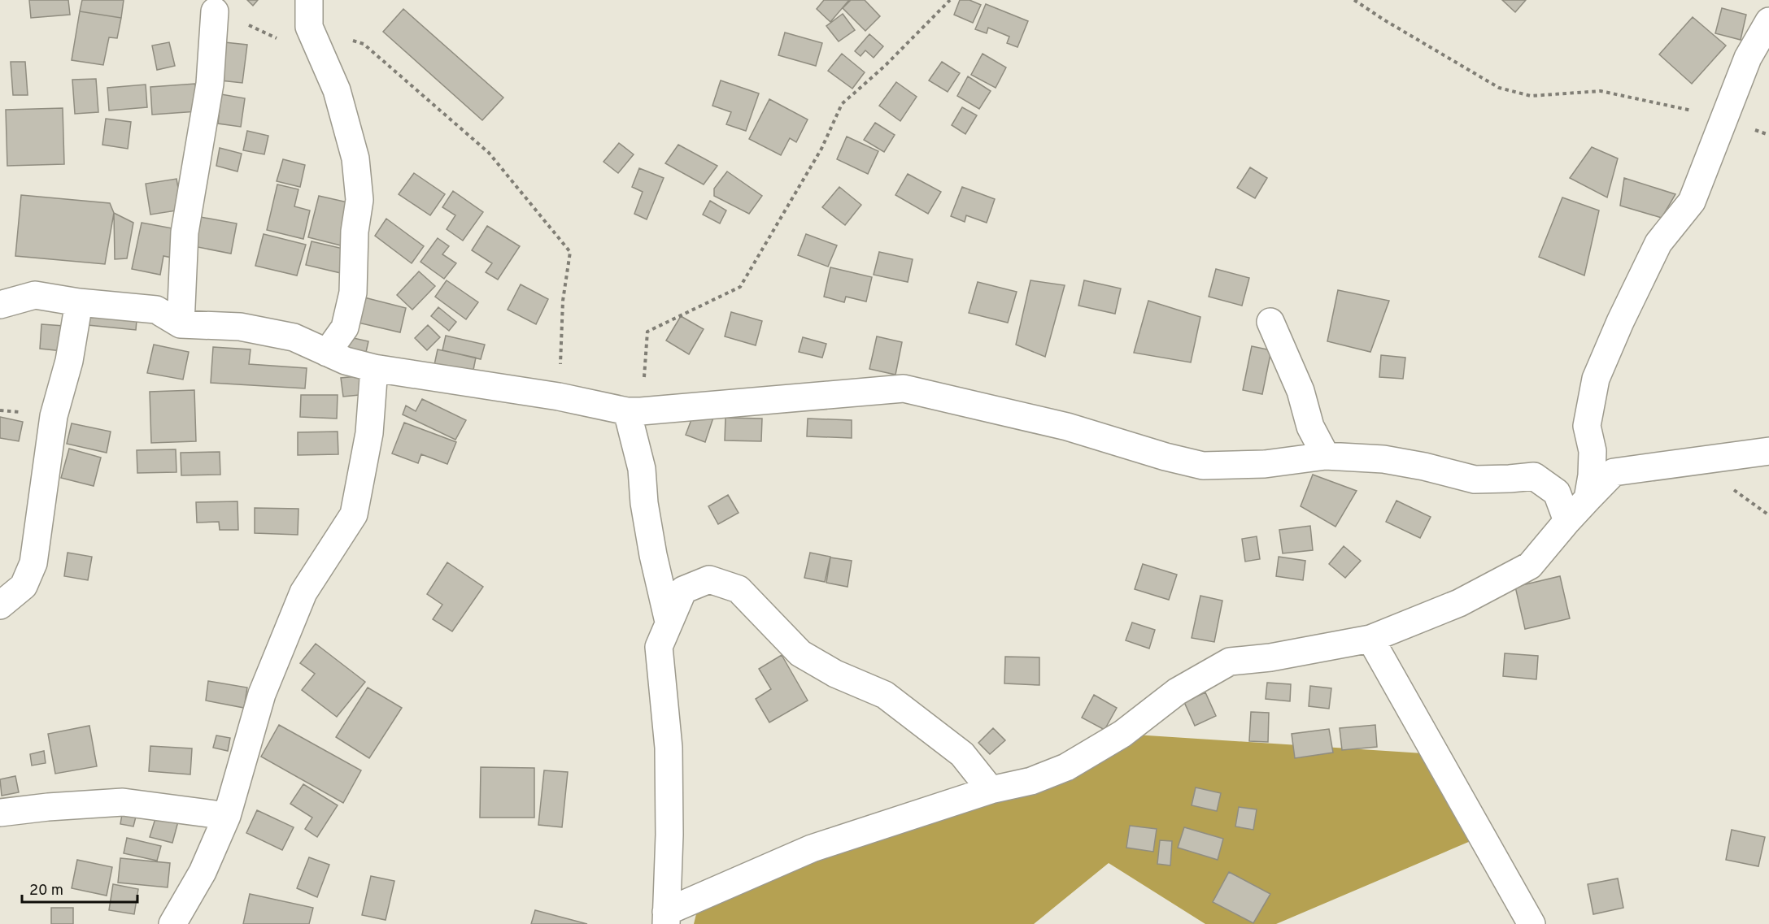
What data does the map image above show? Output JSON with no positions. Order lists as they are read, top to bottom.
{
  "scale_bar": "20 m"
}
